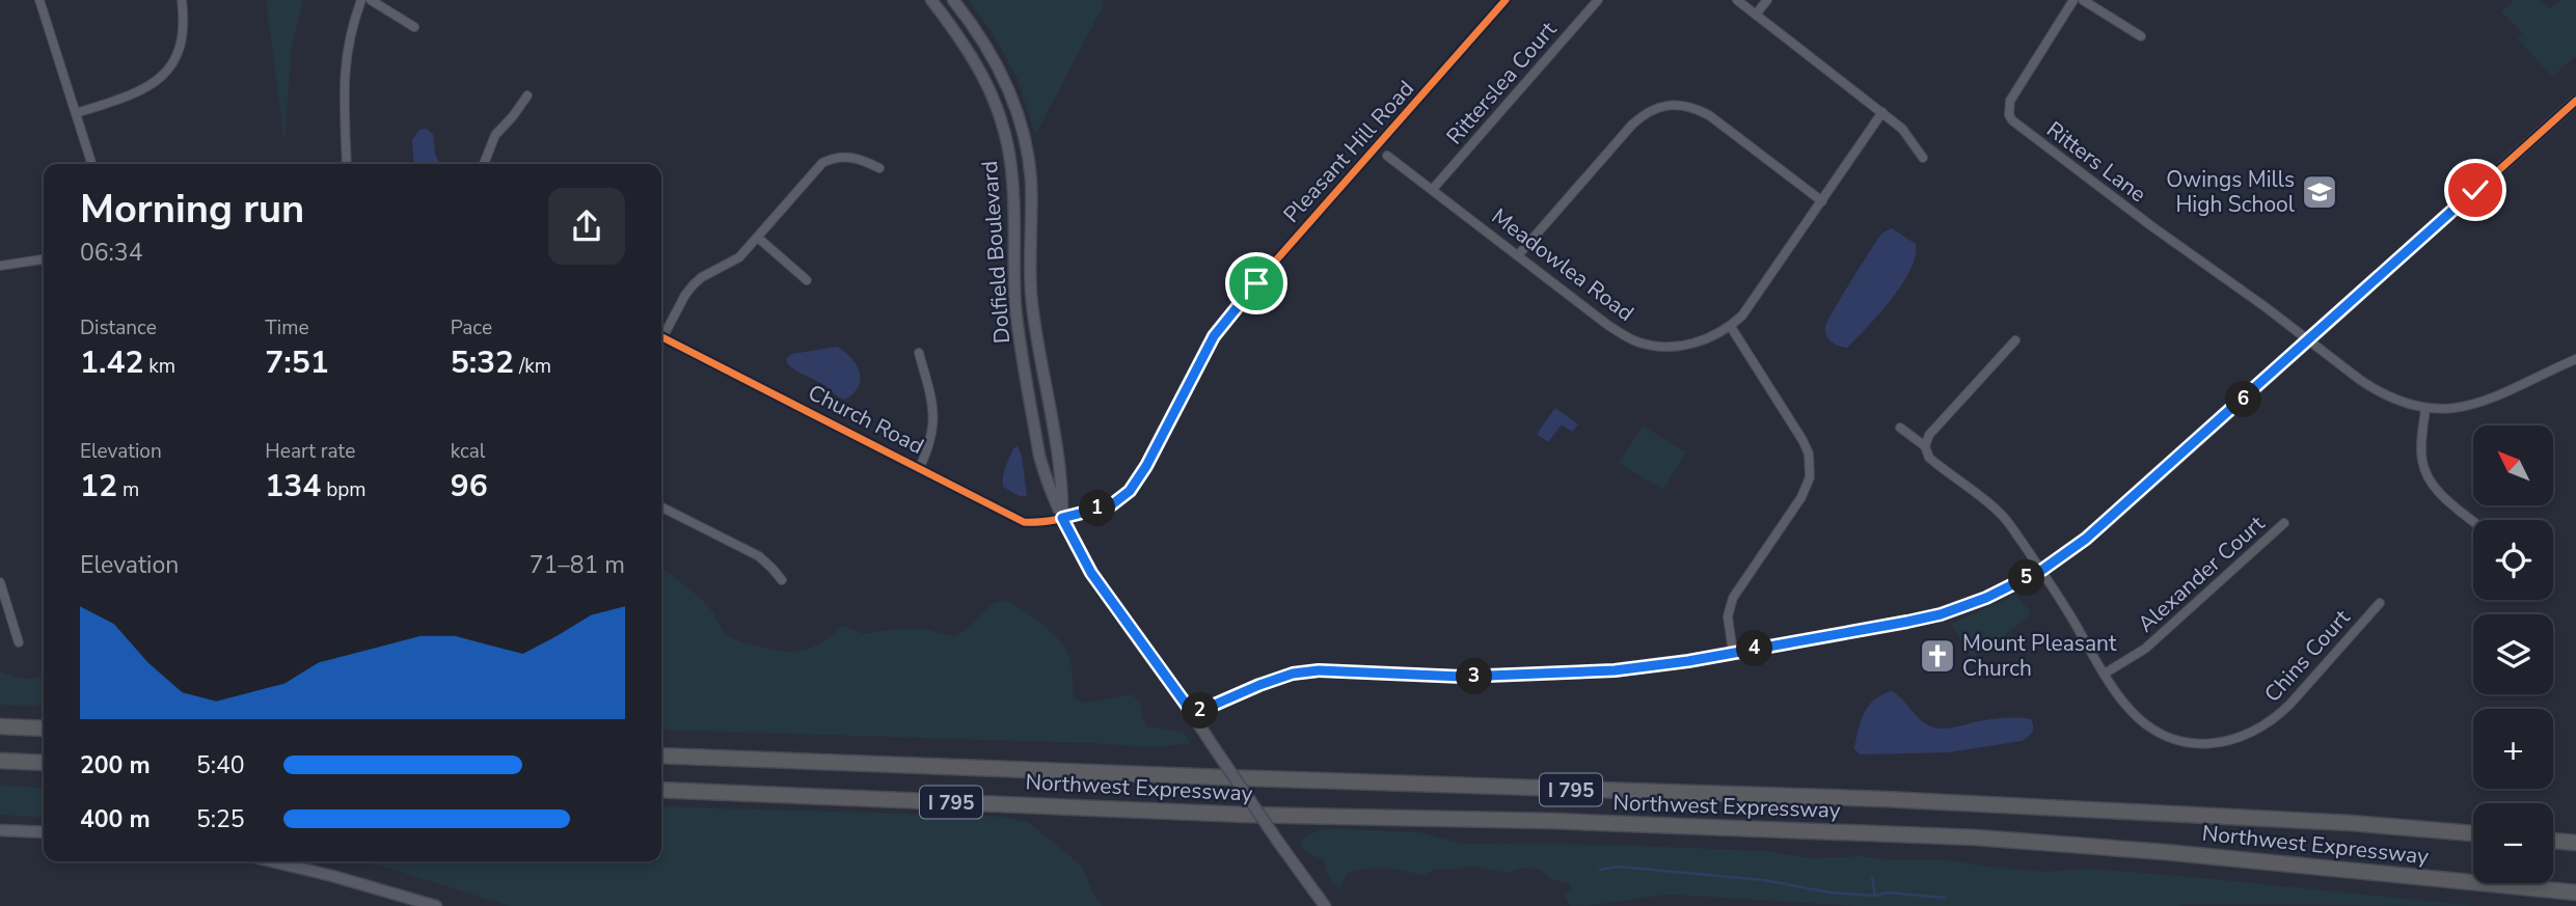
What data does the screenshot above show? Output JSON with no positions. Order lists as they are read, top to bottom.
{
  "streets": {
    "highway": ["Northwest Expressway", "I 795"],
    "main road": ["Dolfield Boulevard"],
    "street": [
      "Ritterslea Court",
      "Pleasant Hill Road",
      "Ritters Lane",
      "Meadowlea Road",
      "Church Road",
      "Alexander Court",
      "Chins Court"
    ]
  },
  "crossings": [
    ["Ritterslea Court", "Meadowlea Road"],
    ["Pleasant Hill Road", "Dolfield Boulevard"],
    ["Pleasant Hill Road", "Church Road"],
    ["Dolfield Boulevard", "Church Road"],
    ["Alexander Court", "Chins Court"]
  ],
  "places": {
    "school or university": ["Owings Mills High School"],
    "church": ["Mount Pleasant Church"]
  },
  "north": "top left",
  "page": {
    "heading": ["Morning run", "06:34"],
    "stats": [
      ["Distance", "1.42 km"],
      ["Time", "7:51"],
      ["Pace", "5:32 /km"],
      ["Elevation", "12 m"],
      ["Heart rate", "134 bpm"],
      ["kcal", "96"]
    ],
    "pins": [
      "6",
      "1",
      "5",
      "4",
      "3",
      "2"
    ],
    "map_buttons": ["+", "−"],
    "chart": ["Elevation", "71–81 m"],
    "list": [
      {
        "name": "200 m",
        "note": "5:40"
      },
      {
        "name": "400 m",
        "note": "5:25"
      }
    ]
  }
}
